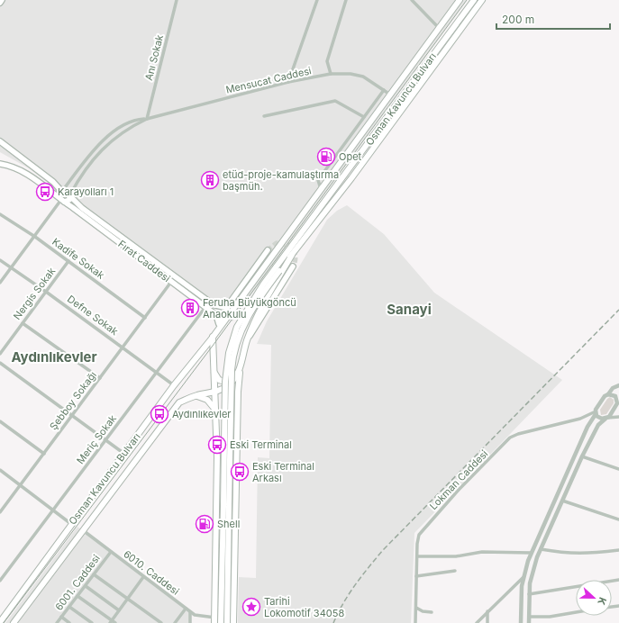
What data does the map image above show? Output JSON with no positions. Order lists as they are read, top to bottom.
{
  "streets": {
    "highway": ["Osman Kavuncu Bulvarı"],
    "main road": ["Fırat Caddesi"],
    "street": [
      "Anı Sokak",
      "Mensucat Caddesi",
      "Kadife Sokak",
      "Nergis Sokak",
      "Defne Sokak",
      "Şebboy Sokağı",
      "Meriç Sokak",
      "Lokman Caddesi",
      "6010. Caddesi",
      "6001. Caddesi"
    ]
  },
  "crossings": [
    ["Anı Sokak", "Mensucat Caddesi"],
    ["Mensucat Caddesi", "Fırat Caddesi"],
    ["Osman Kavuncu Bulvarı", "Defne Sokak"],
    ["Osman Kavuncu Bulvarı", "6010. Caddesi"],
    ["Kadife Sokak", "Nergis Sokak"],
    ["Kadife Sokak", "Şebboy Sokağı"],
    ["Fırat Caddesi", "Şebboy Sokağı"],
    ["Fırat Caddesi", "Meriç Sokak"],
    ["Nergis Sokak", "Defne Sokak"],
    ["Defne Sokak", "Şebboy Sokağı"],
    ["Defne Sokak", "Meriç Sokak"],
    ["6010. Caddesi", "6001. Caddesi"]
  ],
  "districts": ["Sanayi", "Aydınlıkevler"],
  "places": {
    "fuel station": ["Opet", "Shell"],
    "building": ["etüd-proje-kamulaştırma başmüh.", "Feruha Büyükgöncü Anaokulu"],
    "bus stop": [
      "Karayolları 1",
      "Aydınlıkevler",
      "Eski Terminal",
      "Eski Terminal Arkası"
    ],
    "place": ["Tarihi Lokomotif 34058"]
  },
  "scale_bar": "200 m",
  "north": "right"
}
